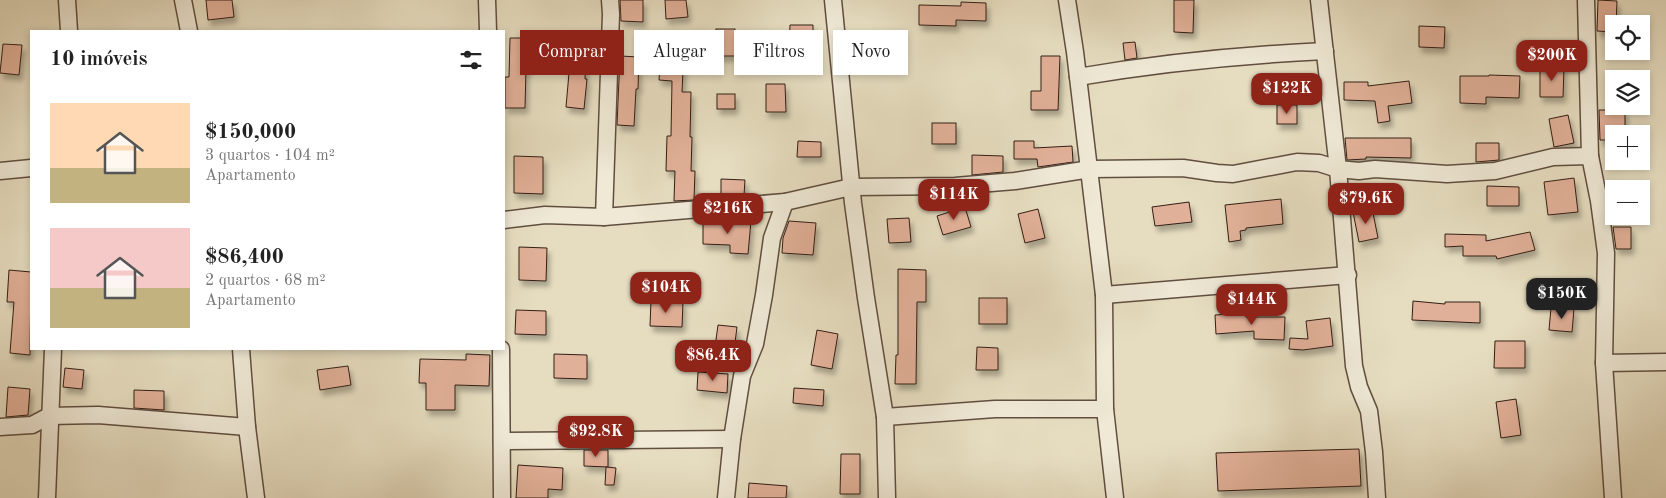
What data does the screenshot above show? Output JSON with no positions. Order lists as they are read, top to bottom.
{
  "page": {
    "map_buttons": ["+", "−"],
    "chip": [
      "Comprar",
      "Alugar",
      "Filtros",
      "Novo"
    ],
    "heading": "10 imóveis",
    "price": [
      "$200K",
      "$122K",
      "$114K",
      "$79.6K",
      "$216K",
      "$104K",
      "$150K",
      "$144K",
      "$86.4K",
      "$92.8K"
    ],
    "list": [
      {
        "name": "$150,000",
        "note": "3 quartos · 104 m² · Apartamento"
      },
      {
        "name": "$86,400",
        "note": "2 quartos · 68 m² · Apartamento"
      }
    ]
  }
}
